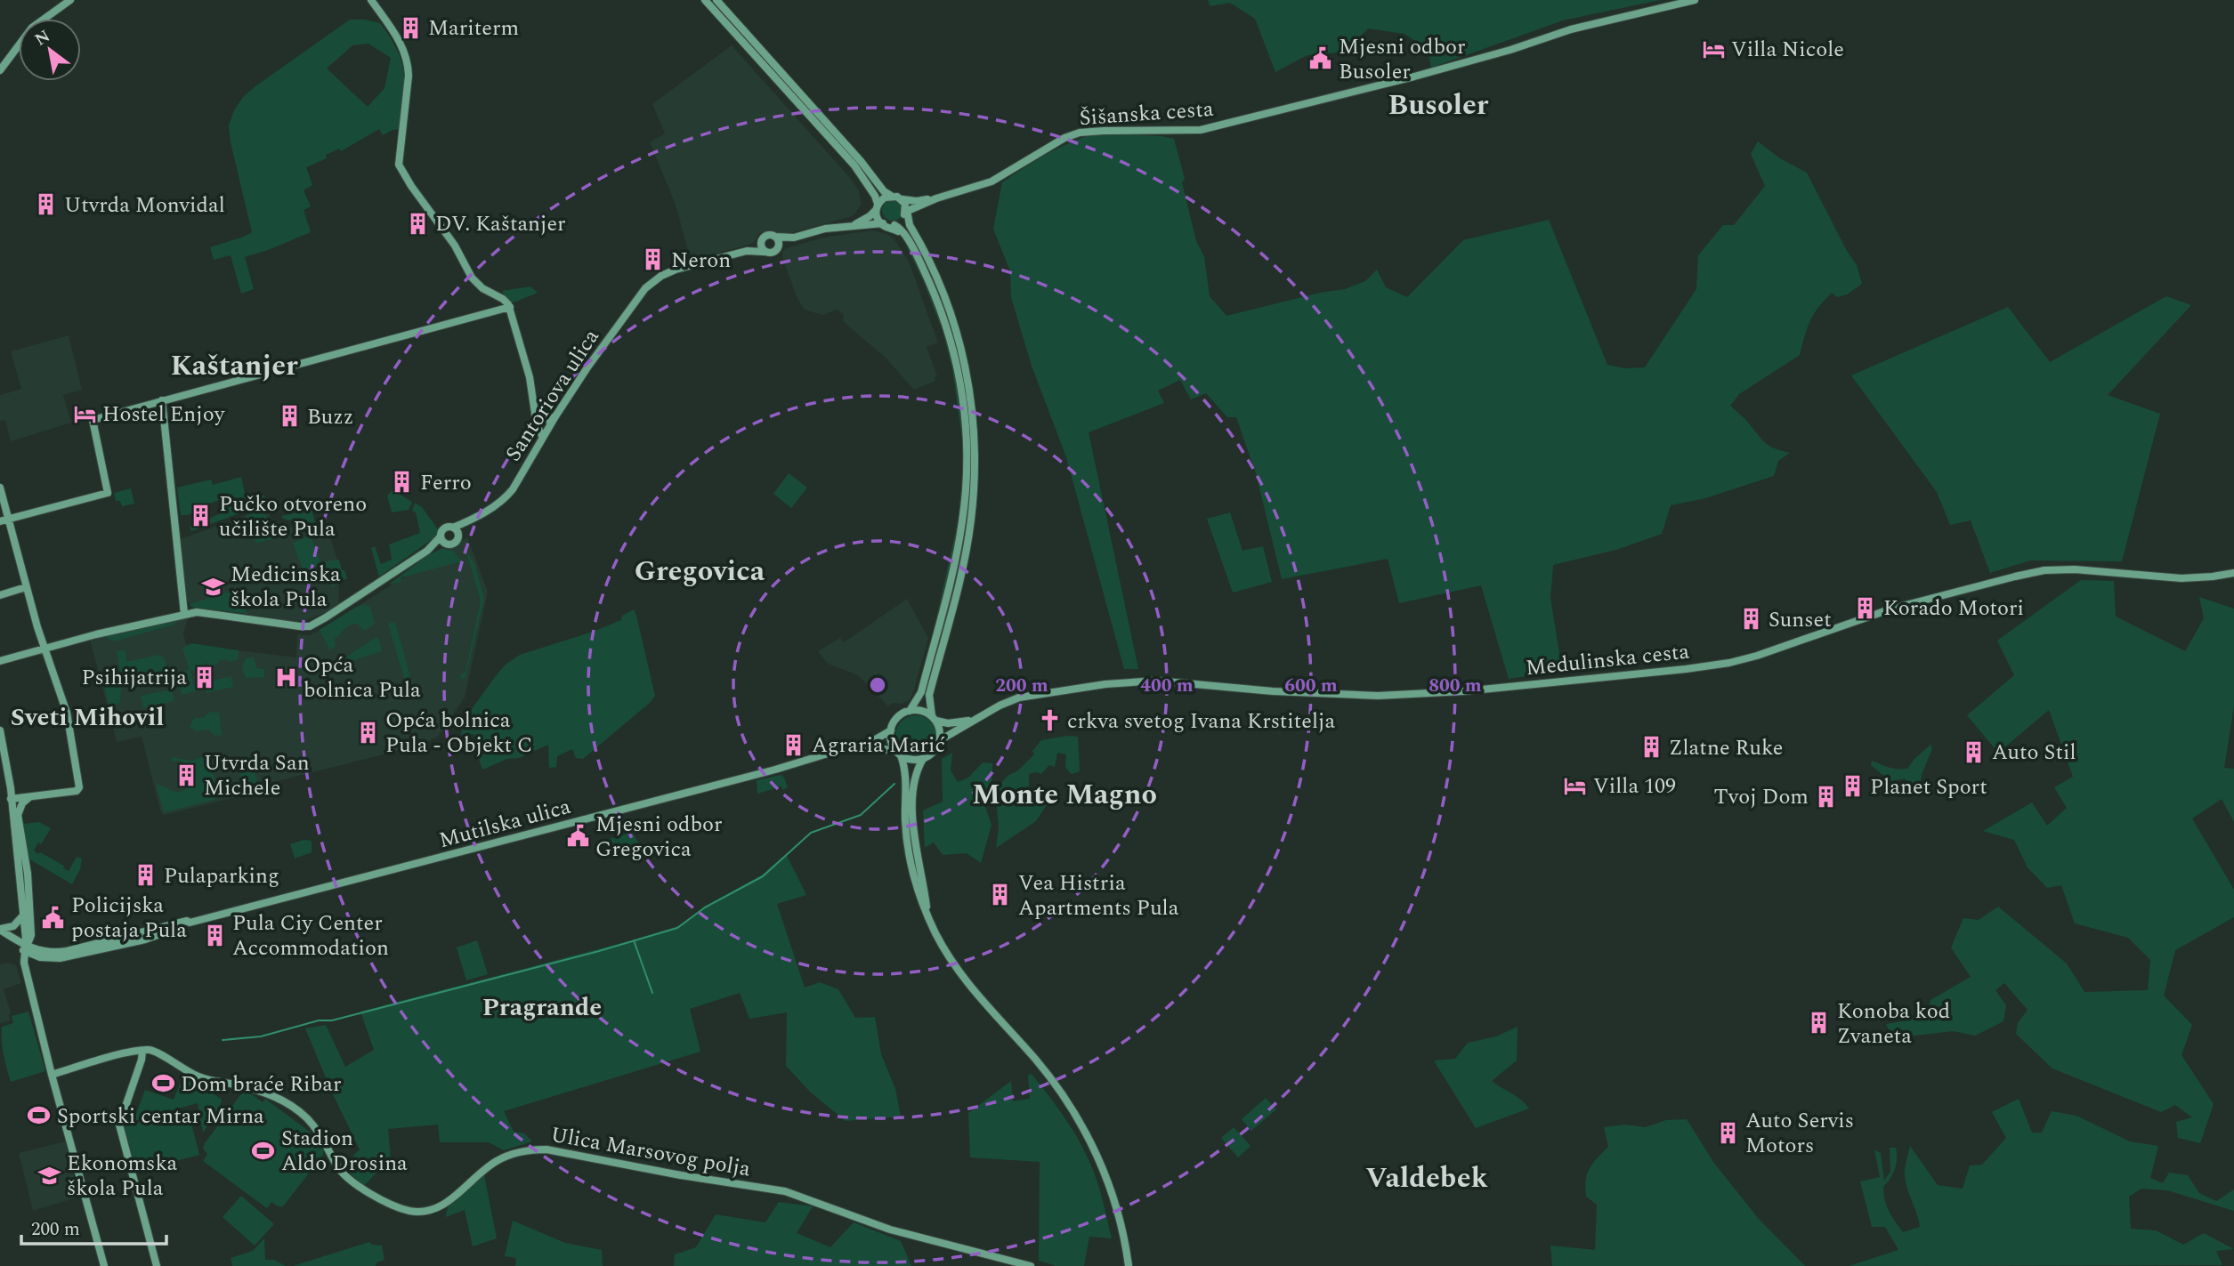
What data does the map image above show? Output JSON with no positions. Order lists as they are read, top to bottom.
{
  "streets": {
    "main road": [
      "Šišanska cesta",
      "Santoriova ulica",
      "Medulinska cesta",
      "Mutilska ulica",
      "Ulica Marsovog polja"
    ]
  },
  "crossings": [
    ["Medulinska cesta", "Mutilska ulica"]
  ],
  "districts": [
    "Busoler",
    "Kaštanjer",
    "Gregovica",
    "Sveti Mihovil",
    "Monte Magno",
    "Pragrande",
    "Valdebek"
  ],
  "places": {
    "building": [
      "Mariterm",
      "Utvrda Monvidal",
      "DV. Kaštanjer",
      "Neron",
      "Buzz",
      "Ferro",
      "Pučko otvoreno učilište Pula",
      "Korado Motori",
      "Sunset",
      "Psihijatrija",
      "Opća bolnica Pula - Objekt C",
      "Agraria Marić",
      "Zlatne Ruke",
      "Auto Stil",
      "Utvrda San Michele",
      "Planet Sport",
      "Tvoj Dom",
      "Pulaparking",
      "Vea Histria Apartments Pula",
      "Pula Ciy Center Accommodation",
      "Konoba kod Zvaneta",
      "Auto Servis Motors"
    ],
    "hotel": ["Villa Nicole", "Hostel Enjoy", "Villa 109"],
    "public building": ["Mjesni odbor Busoler", "Mjesni odbor Gregovica", "Policijska postaja Pula"],
    "school or university": ["Medicinska škola Pula", "Ekonomska škola Pula"],
    "hospital": ["Opća bolnica Pula"],
    "church": ["crkva svetog Ivana Krstitelja"],
    "sports": ["Dom braće Ribar", "Sportski centar Mirna", "Stadion Aldo Drosina"]
  },
  "scale_bar": "200 m",
  "north": "top left",
  "rings": [
    "200 m",
    "400 m",
    "600 m",
    "800 m"
  ]
}
